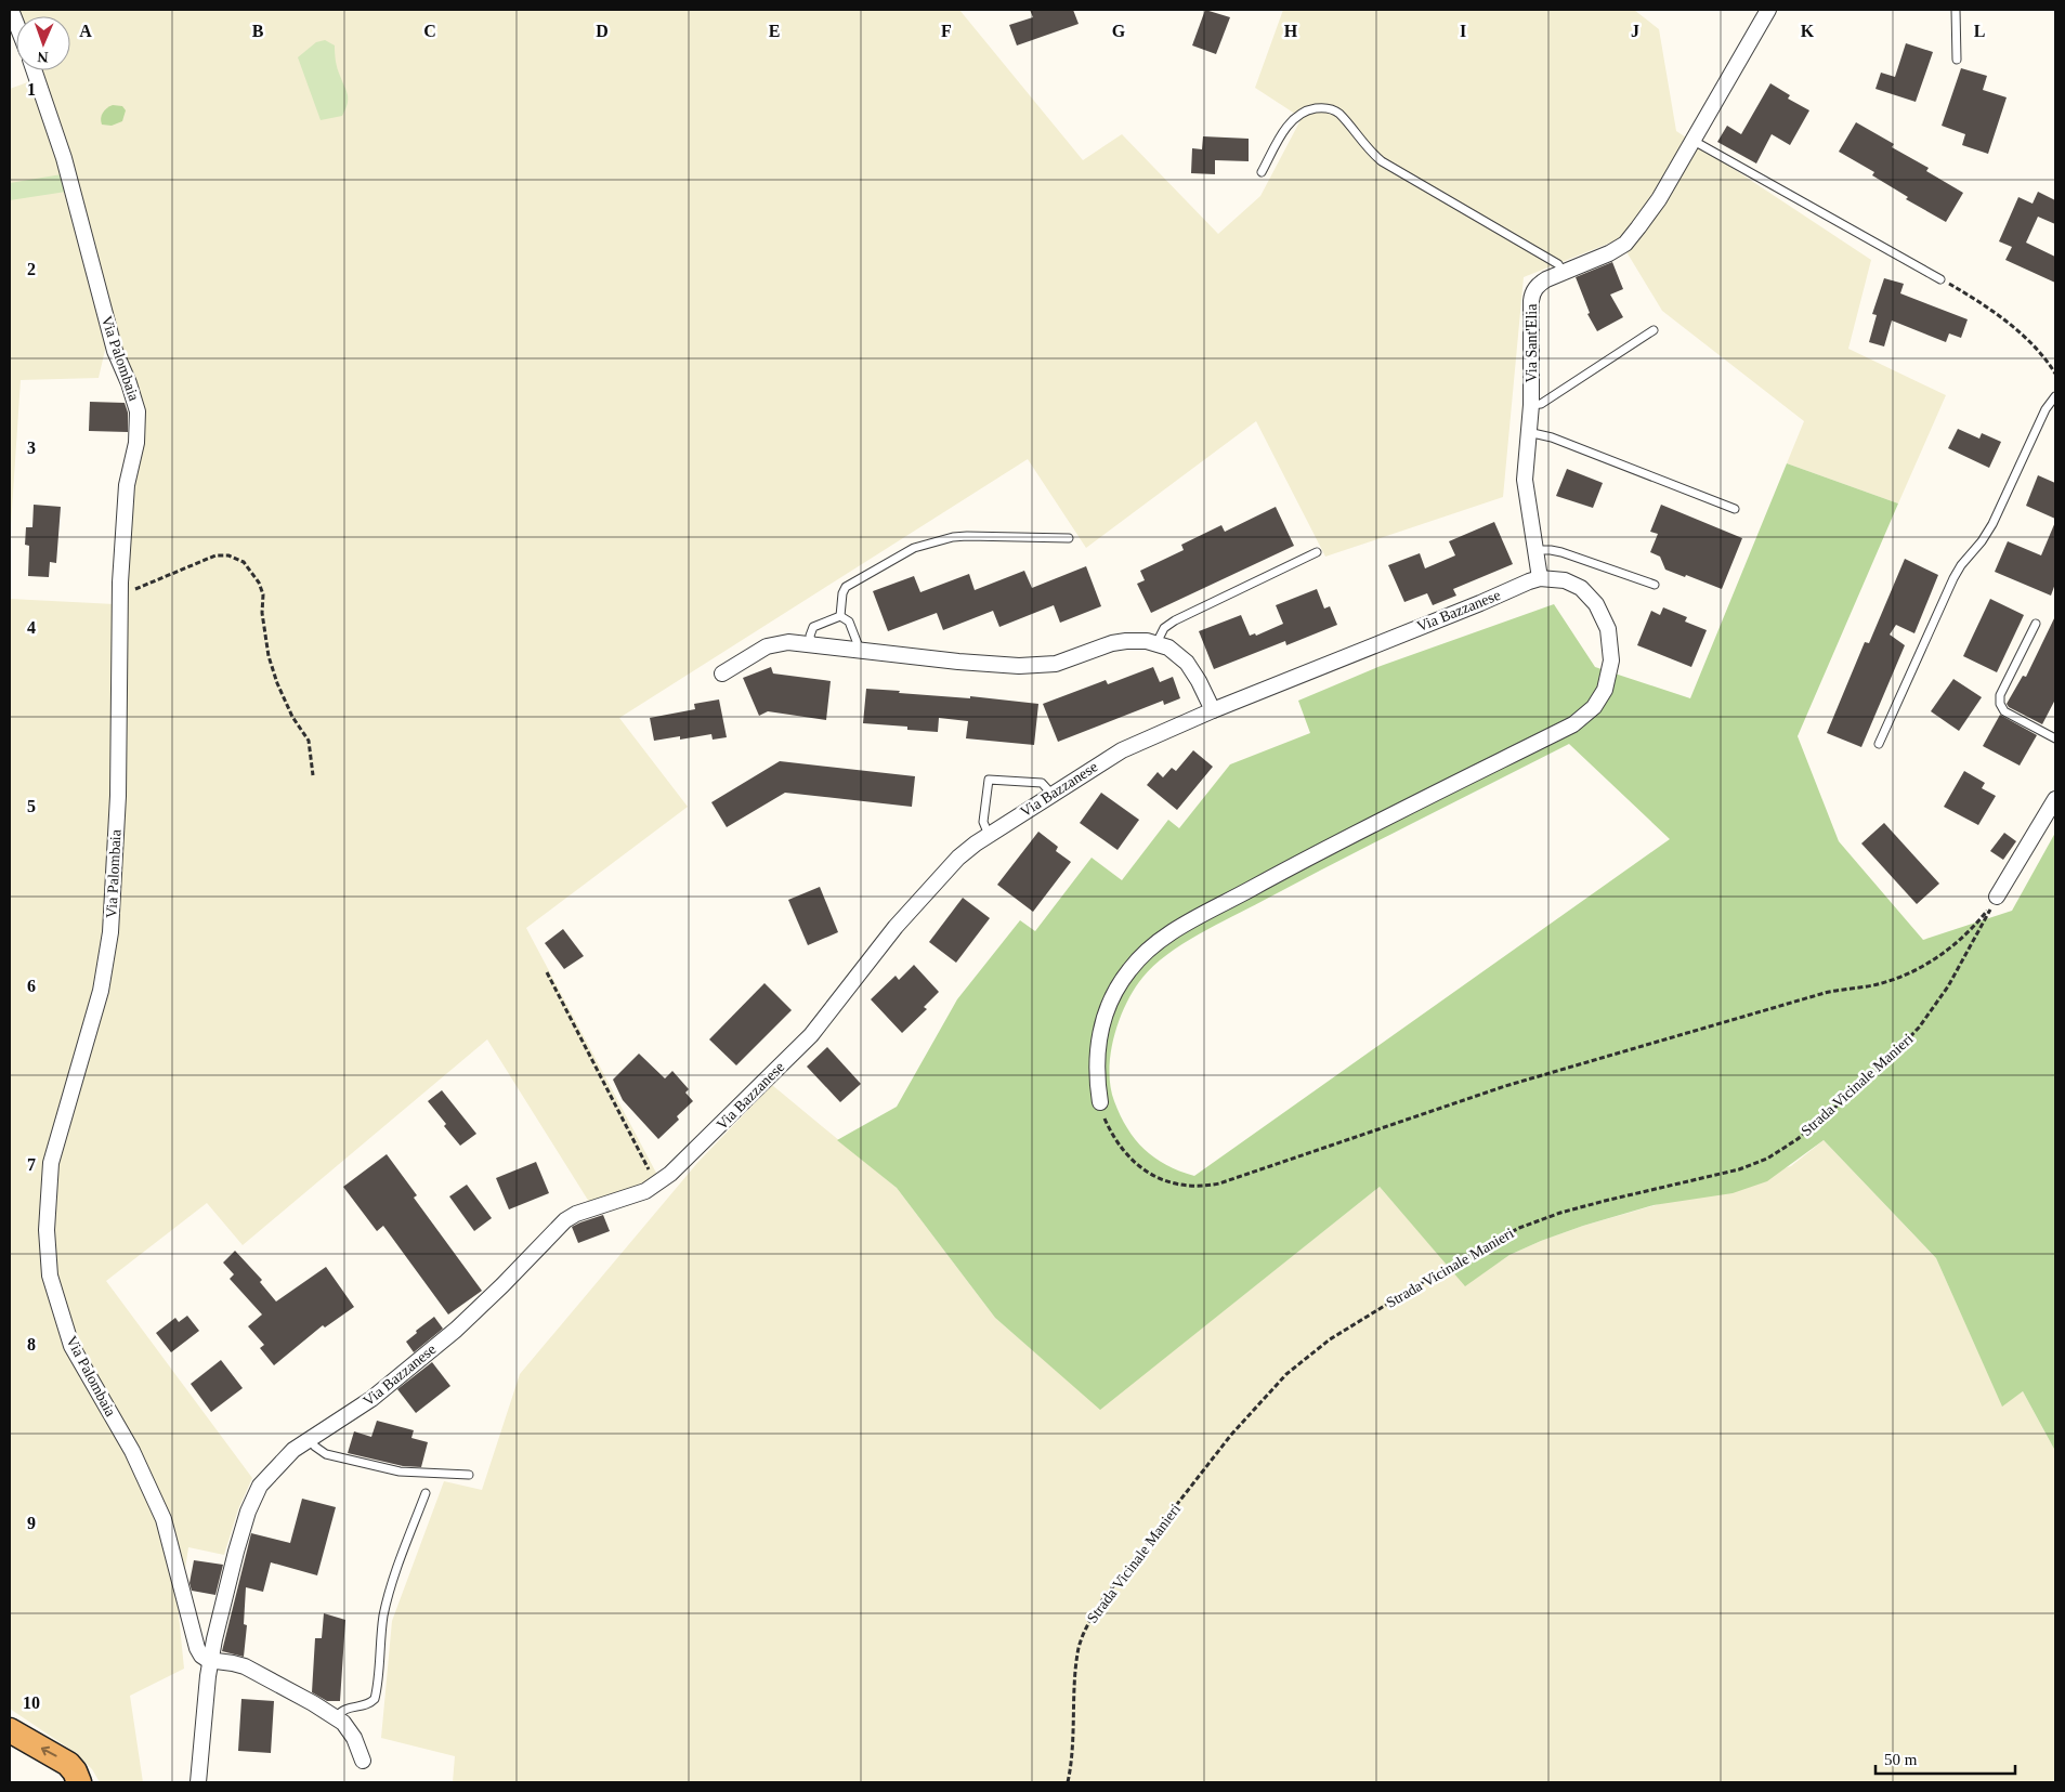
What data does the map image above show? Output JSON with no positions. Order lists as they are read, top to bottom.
{
  "streets": {
    "street": ["Via Sant'Elia", "Via Palombaia", "Via Bazzanese"],
    "path": ["Strada Vicinale Manieri"]
  },
  "crossings": [
    ["Via Sant'Elia", "Via Bazzanese"],
    ["Via Palombaia", "Via Bazzanese"]
  ],
  "scale_bar": "50 m",
  "north": "bottom",
  "grid": {
    "columns": [
      "A",
      "B",
      "C",
      "D",
      "E",
      "F",
      "G",
      "H",
      "I",
      "J",
      "K",
      "L"
    ],
    "rows": [
      "1",
      "2",
      "3",
      "4",
      "5",
      "6",
      "7",
      "8",
      "9",
      "10"
    ]
  }
}
